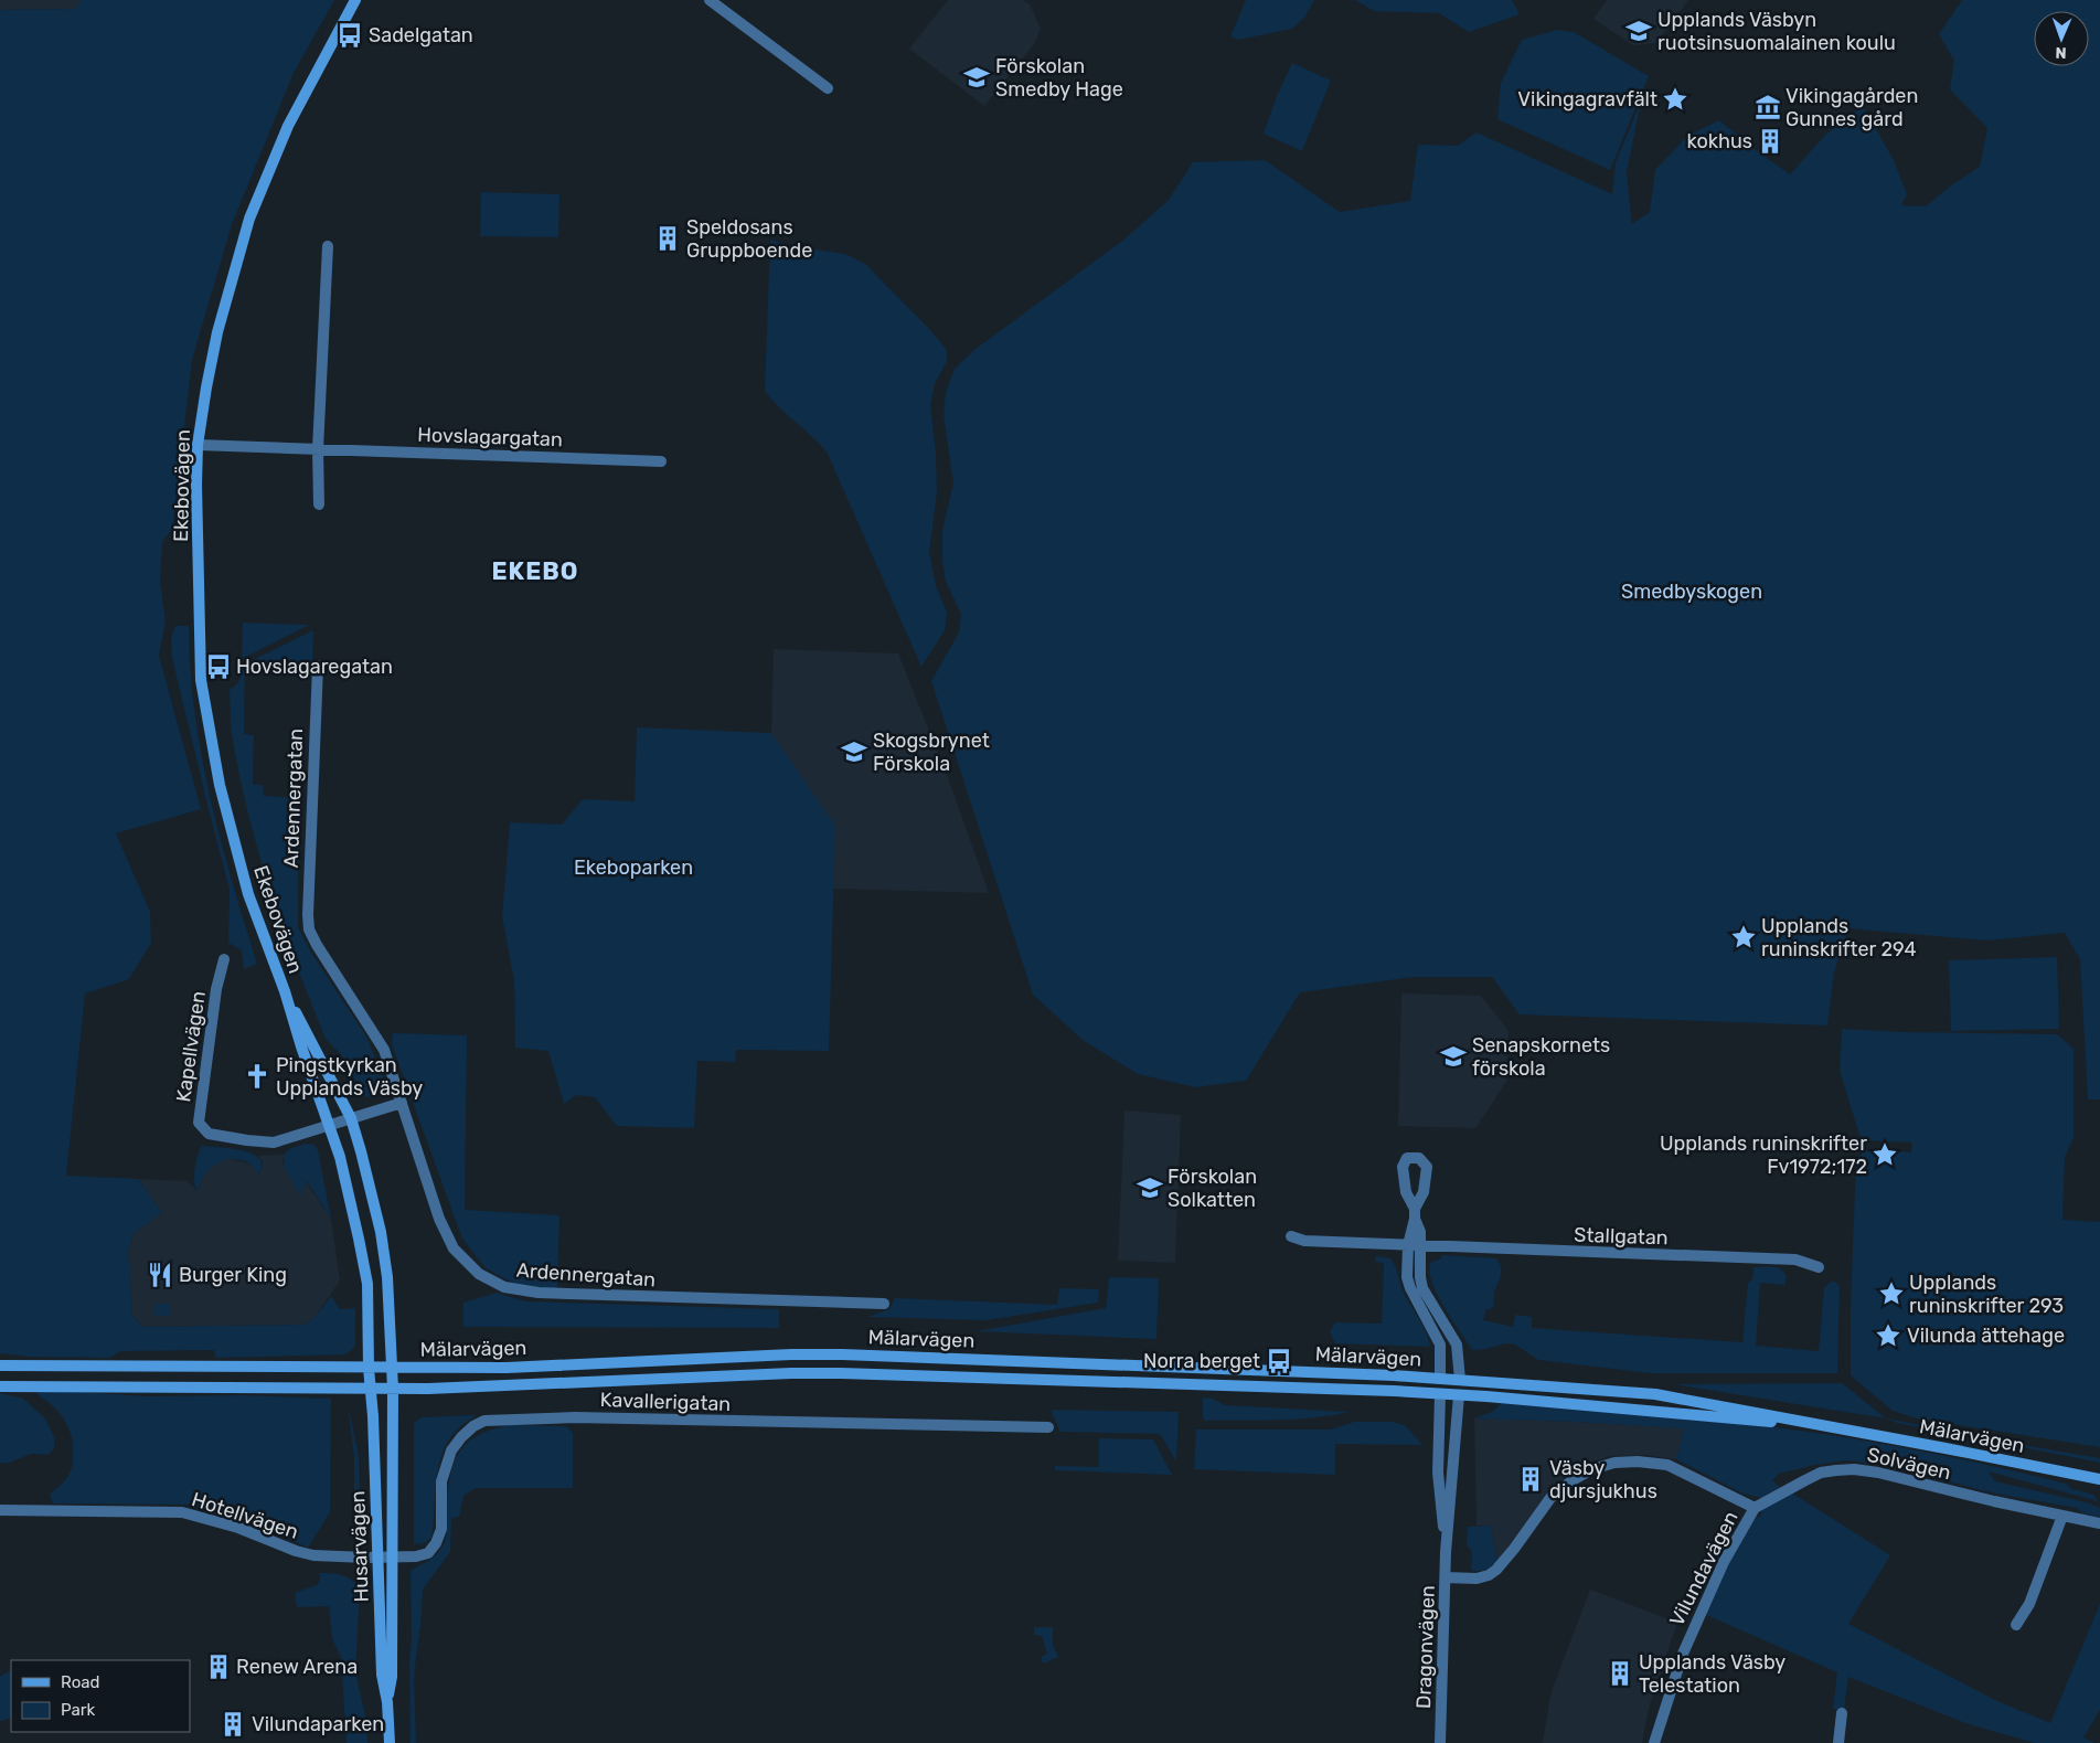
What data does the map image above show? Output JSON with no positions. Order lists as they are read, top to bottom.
{
  "streets": {
    "main road": ["Ekebovägen", "Mälarvägen", "Husarvägen"],
    "street": [
      "Hovslagargatan",
      "Ardennergatan",
      "Kapellvägen",
      "Stallgatan",
      "Kavallerigatan",
      "Solvägen",
      "Hotellvägen",
      "Vilundavägen",
      "Dragonvägen"
    ]
  },
  "crossings": [
    ["Hovslagargatan", "Ekebovägen"],
    ["Ekebovägen", "Kapellvägen"],
    ["Ekebovägen", "Mälarvägen"],
    ["Ekebovägen", "Husarvägen"],
    ["Ardennergatan", "Kapellvägen"],
    ["Mälarvägen", "Husarvägen"],
    ["Mälarvägen", "Dragonvägen"],
    ["Kavallerigatan", "Hotellvägen"],
    ["Kavallerigatan", "Husarvägen"],
    ["Solvägen", "Vilundavägen"],
    ["Hotellvägen", "Husarvägen"],
    ["Vilundavägen", "Dragonvägen"]
  ],
  "districts": ["EKEBO"],
  "parks": ["Smedbyskogen", "Ekeboparken"],
  "places": {
    "school or university": [
      "Upplands Väsbyn ruotsinsuomalainen koulu",
      "Förskolan Smedby Hage",
      "Skogsbrynet Förskola",
      "Senapskornets förskola",
      "Förskolan Solkatten"
    ],
    "bus stop": ["Sadelgatan", "Hovslagaregatan", "Norra berget"],
    "place": [
      "Vikingagravfält",
      "Upplands runinskrifter 294",
      "Upplands runinskrifter Fv1972;172",
      "Upplands runinskrifter 293",
      "Vilunda ättehage"
    ],
    "museum": ["Vikingagården Gunnes gård"],
    "building": [
      "kokhus",
      "Speldosans Gruppboende",
      "Väsby djursjukhus",
      "Renew Arena",
      "Upplands Väsby Telestation",
      "Vilundaparken"
    ],
    "church": ["Pingstkyrkan Upplands Väsby"],
    "restaurant": ["Burger King"]
  },
  "legend": ["Road", "Park"],
  "north": "bottom"
}
